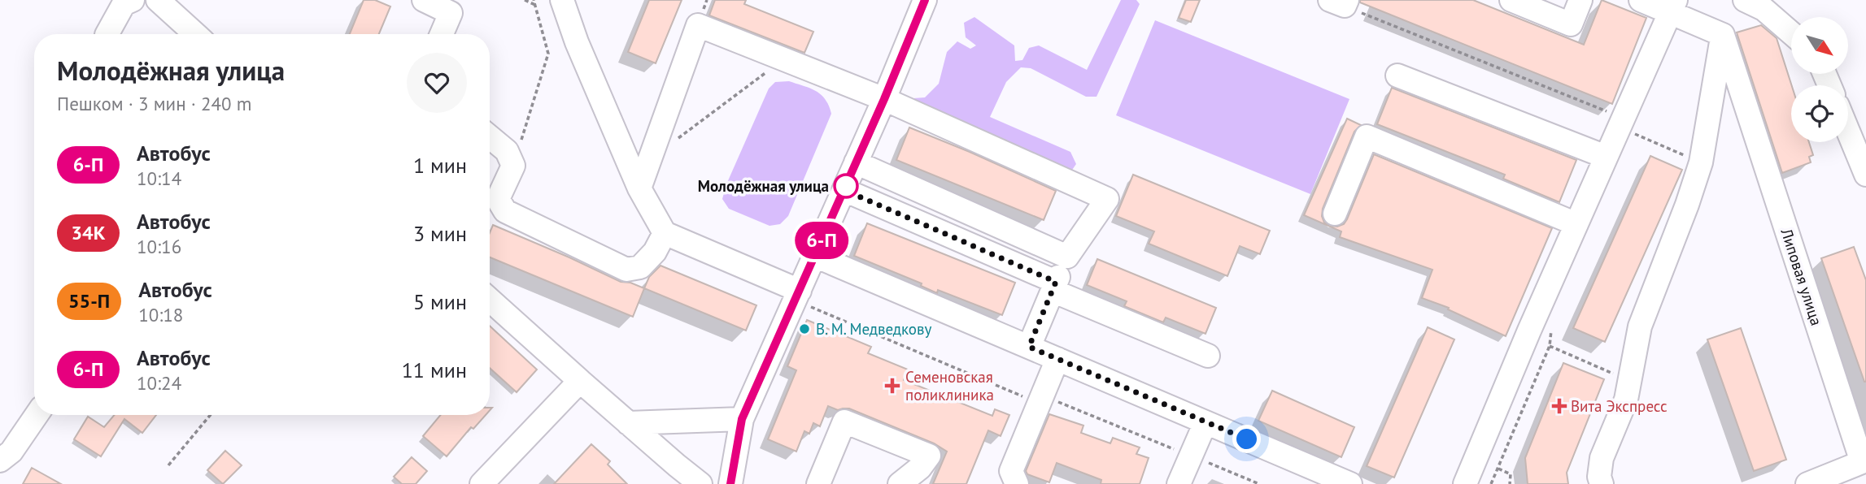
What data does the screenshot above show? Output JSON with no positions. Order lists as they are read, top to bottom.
{
  "streets": {
    "street": ["Липовая улица"]
  },
  "places": {
    "other": ["Молодёжная улица", "В. М. Медведкову"],
    "health": ["Семеновская поликлиника", "Вита Экспресс"]
  },
  "lines": ["bus line 6-П"],
  "north": "bottom right",
  "page": {
    "on_map": "6-П",
    "heading": ["Молодёжная улица", "Пешком · 3 мин · 240 m"],
    "list": [
      {
        "mark": "6-П",
        "name": "Автобус",
        "note": "10:14",
        "value": "1 мин"
      },
      {
        "mark": "34К",
        "name": "Автобус",
        "note": "10:16",
        "value": "3 мин"
      },
      {
        "mark": "55-П",
        "name": "Автобус",
        "note": "10:18",
        "value": "5 мин"
      },
      {
        "mark": "6-П",
        "name": "Автобус",
        "note": "10:24",
        "value": "11 мин"
      }
    ]
  }
}
